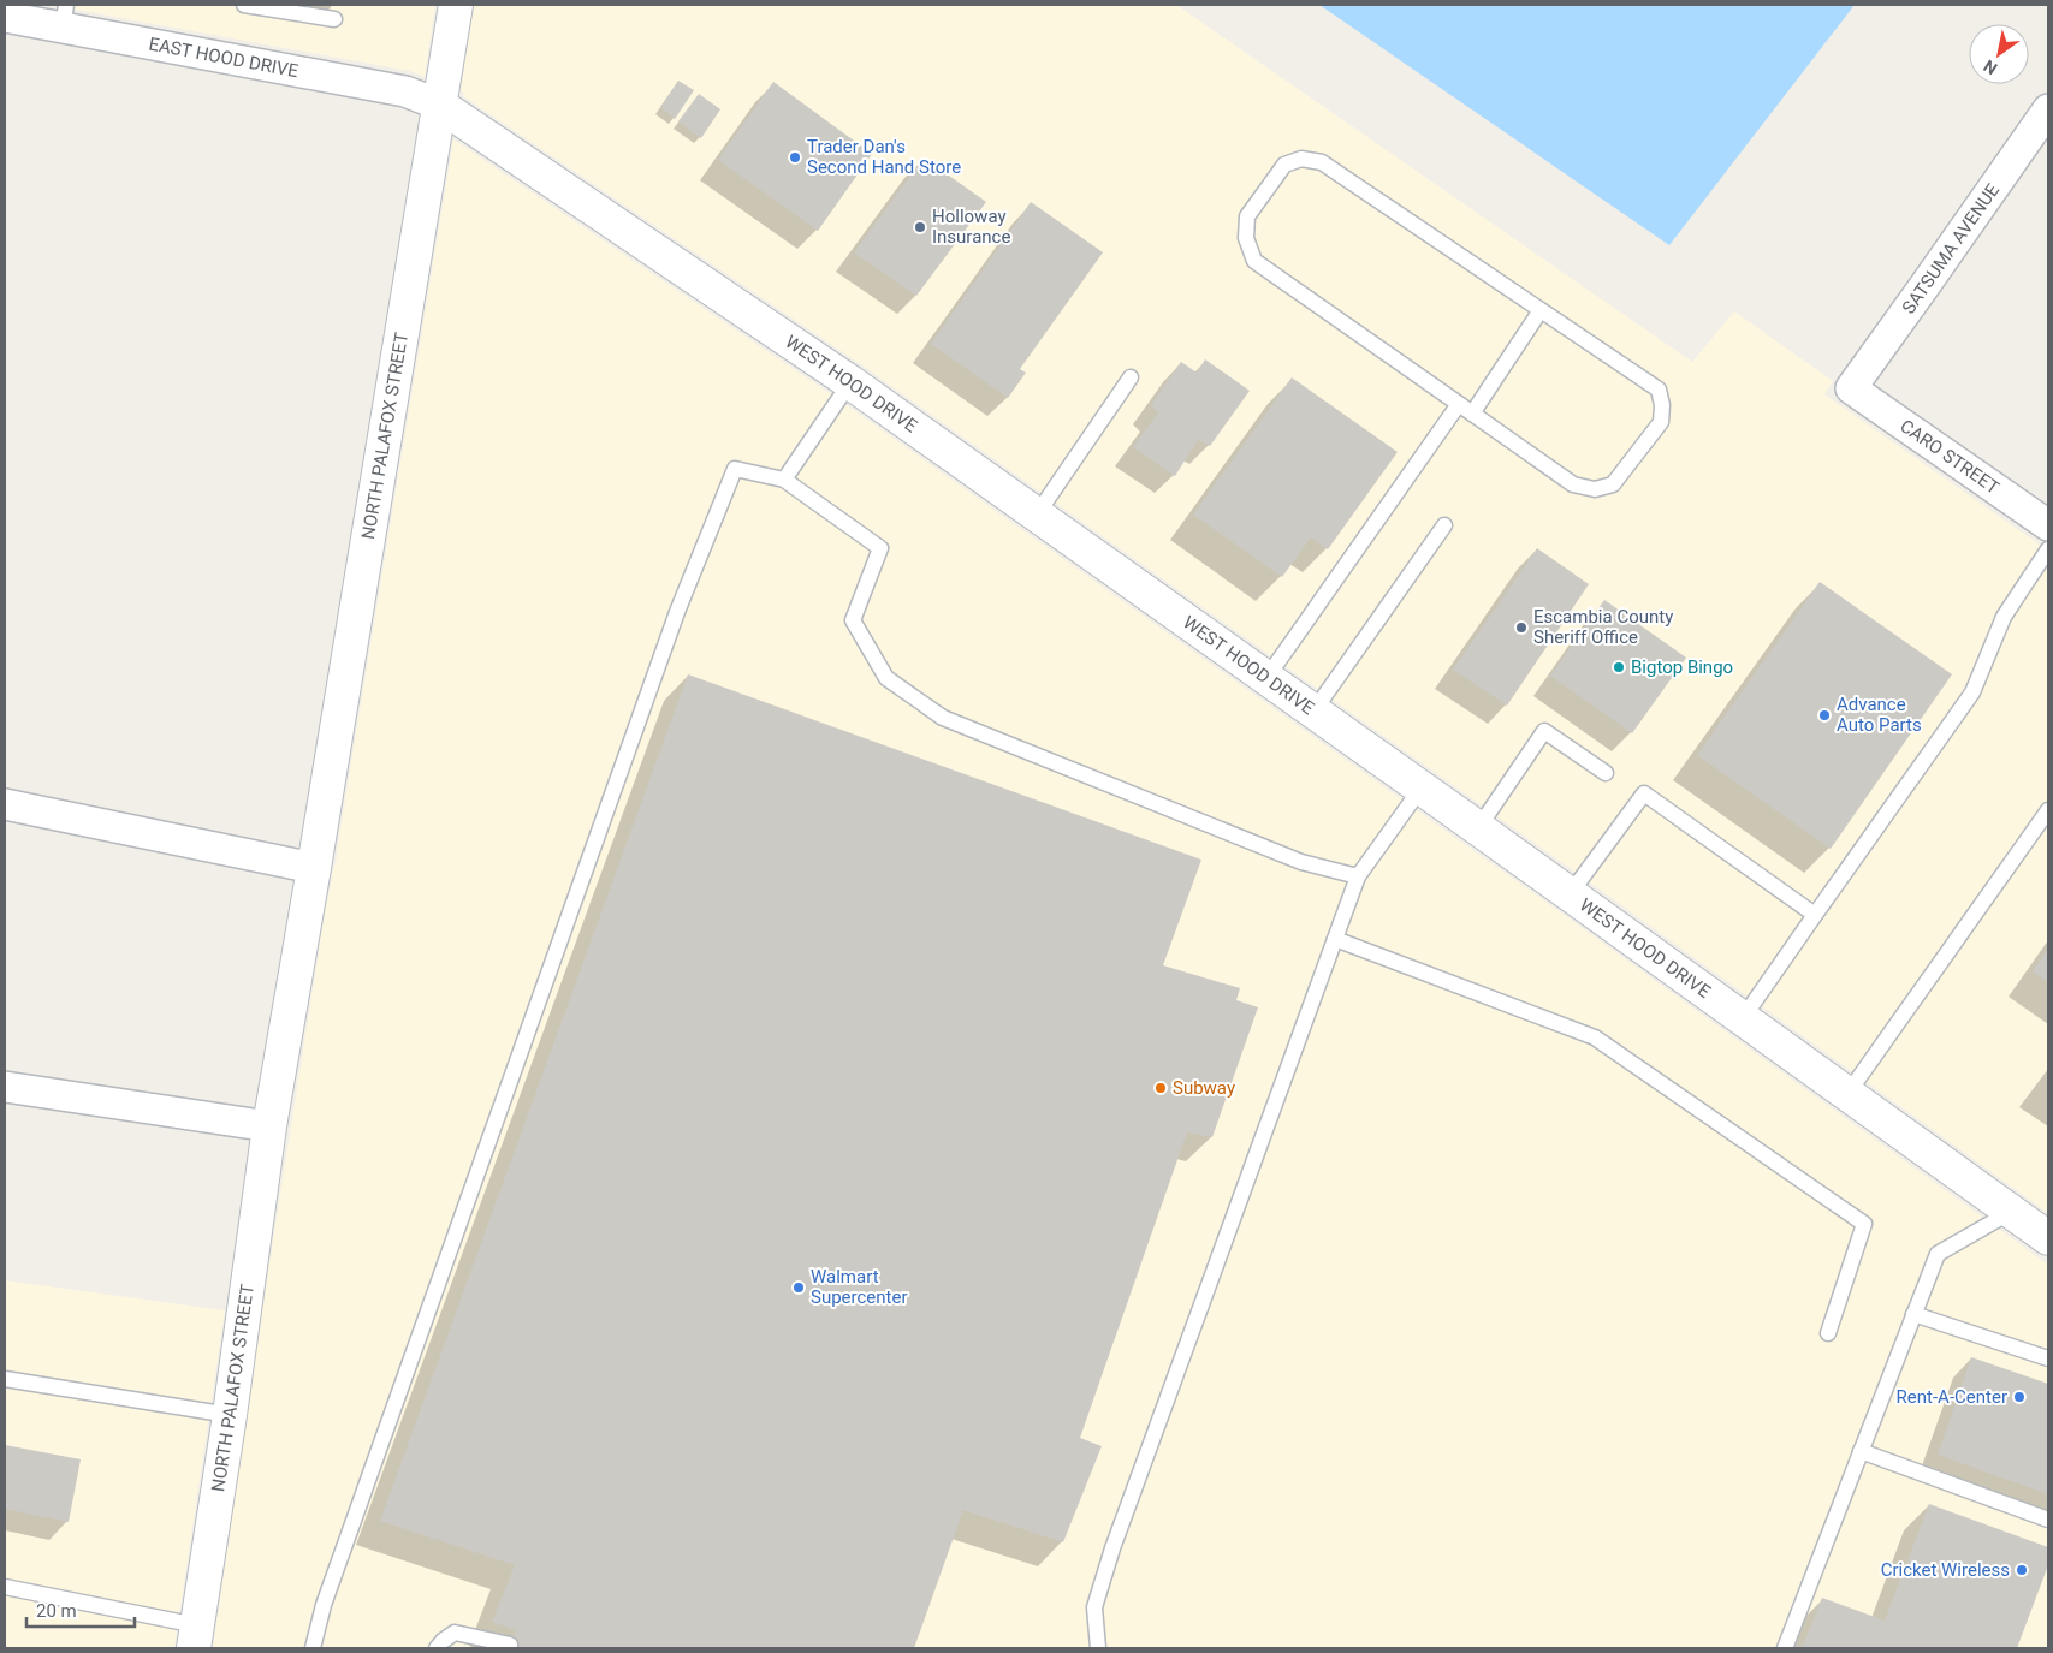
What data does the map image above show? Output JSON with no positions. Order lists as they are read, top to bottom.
{
  "streets": {
    "street": [
      "EAST HOOD DRIVE",
      "SATSUMA AVENUE",
      "WEST HOOD DRIVE",
      "NORTH PALAFOX STREET",
      "CARO STREET"
    ]
  },
  "crossings": [
    ["EAST HOOD DRIVE", "WEST HOOD DRIVE"],
    ["EAST HOOD DRIVE", "NORTH PALAFOX STREET"],
    ["SATSUMA AVENUE", "CARO STREET"],
    ["WEST HOOD DRIVE", "NORTH PALAFOX STREET"]
  ],
  "places": [
    "Trader Dan's Second Hand Store",
    "Holloway Insurance",
    "Escambia County Sheriff Office",
    "Bigtop Bingo",
    "Advance Auto Parts",
    "Subway",
    "Walmart Supercenter",
    "Rent-A-Center",
    "Cricket Wireless"
  ],
  "scale_bar": "20 m",
  "north": "bottom left"
}
